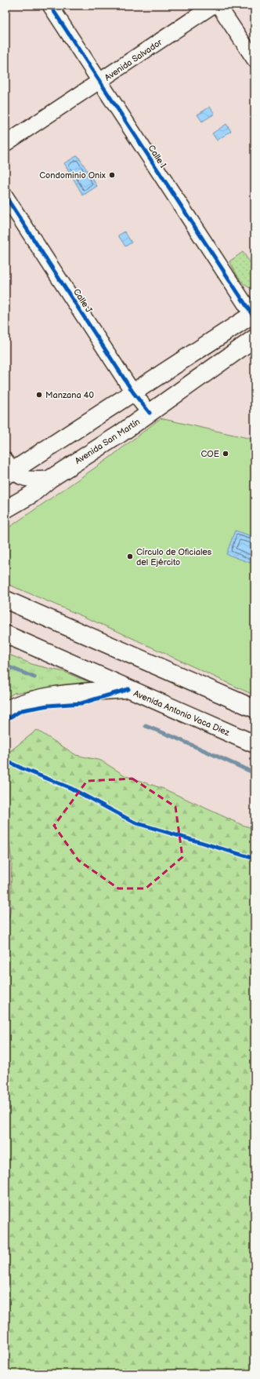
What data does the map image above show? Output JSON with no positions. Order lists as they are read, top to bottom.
{
  "streets": {
    "main road": ["Avenida San Martín", "Avenida Antonio Vaca Diez"],
    "street": ["Avenida Salvador", "Calle I", "Calle J"]
  },
  "crossings": [
    ["Avenida Salvador", "Calle I"],
    ["Calle J", "Avenida San Martín"]
  ],
  "places": [
    "Condominio Onix",
    "Manzana 40",
    "COE",
    "Círculo de Oficiales del Ejército"
  ]
}
